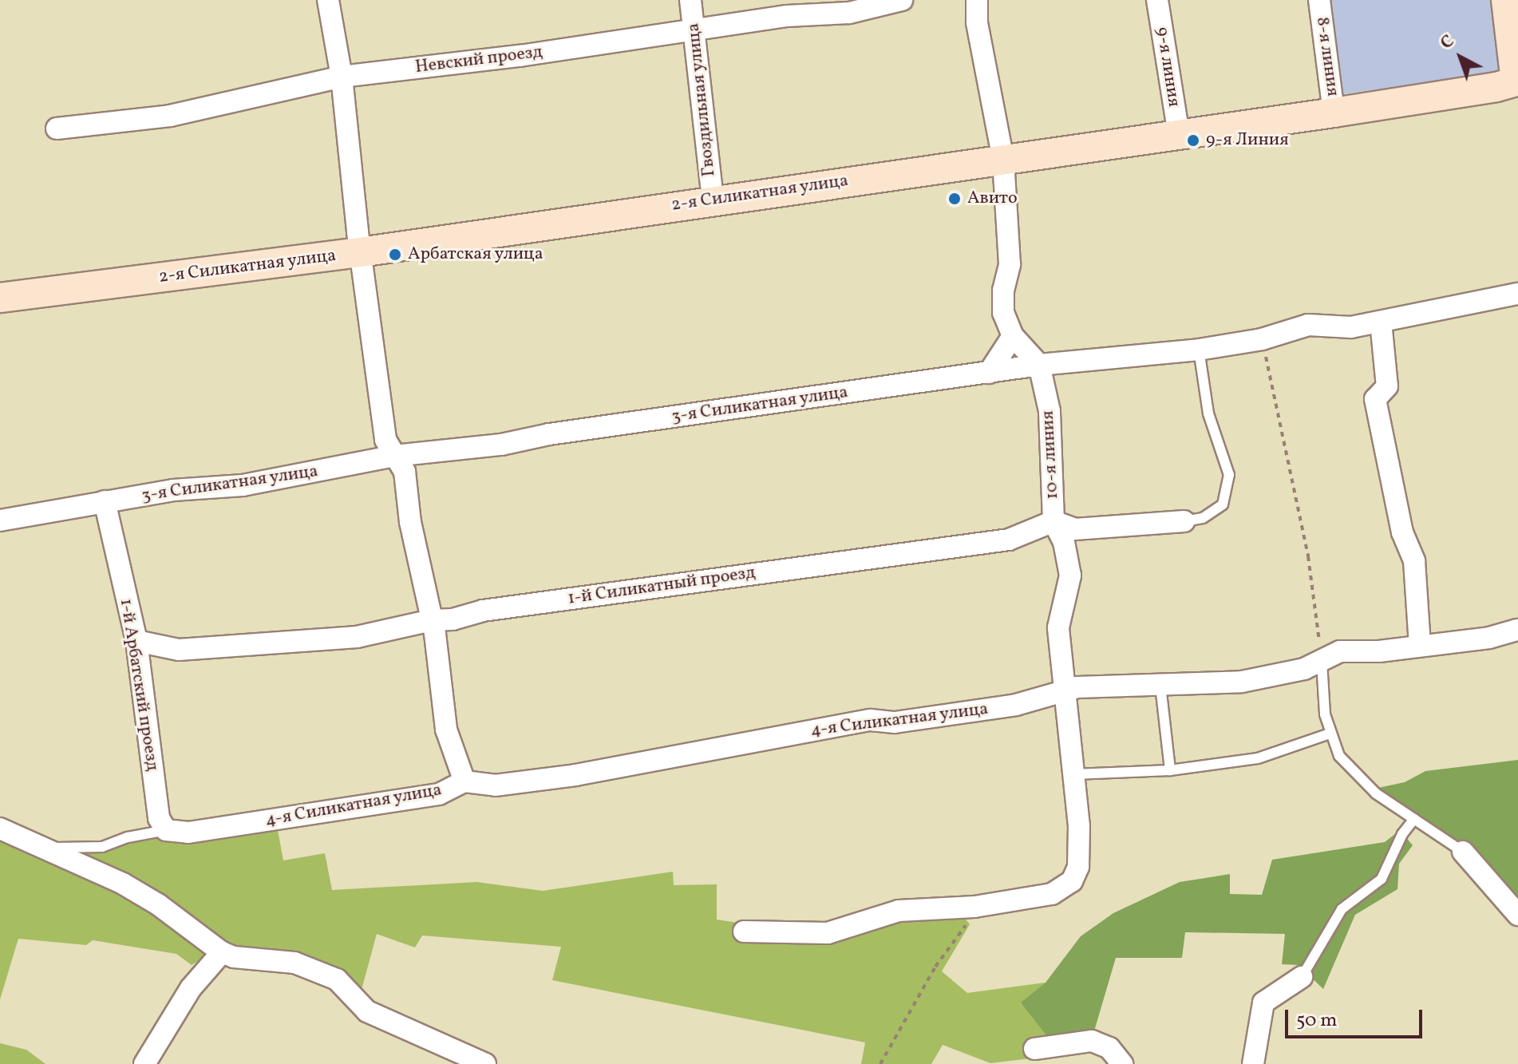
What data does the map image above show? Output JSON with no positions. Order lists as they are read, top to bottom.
{
  "streets": {
    "street": [
      "8-я линия",
      "Невский проезд",
      "9-я линия",
      "Гвоздильная улица",
      "2-я Силикатная улица",
      "3-я Силикатная улица",
      "10-я линия",
      "1-й Силикатный проезд",
      "1-й Арбатский проезд",
      "4-я Силикатная улица"
    ]
  },
  "crossings": [
    ["8-я линия", "2-я Силикатная улица"],
    ["Невский проезд", "Гвоздильная улица"],
    ["9-я линия", "2-я Силикатная улица"],
    ["Гвоздильная улица", "2-я Силикатная улица"],
    ["2-я Силикатная улица", "10-я линия"],
    ["3-я Силикатная улица", "10-я линия"],
    ["3-я Силикатная улица", "1-й Арбатский проезд"],
    ["10-я линия", "1-й Силикатный проезд"],
    ["10-я линия", "4-я Силикатная улица"],
    ["1-й Силикатный проезд", "1-й Арбатский проезд"],
    ["1-й Арбатский проезд", "4-я Силикатная улица"]
  ],
  "places": ["9-я Линия", "Авито", "Арбатская улица"],
  "scale_bar": "50 m",
  "north": "top left"
}
